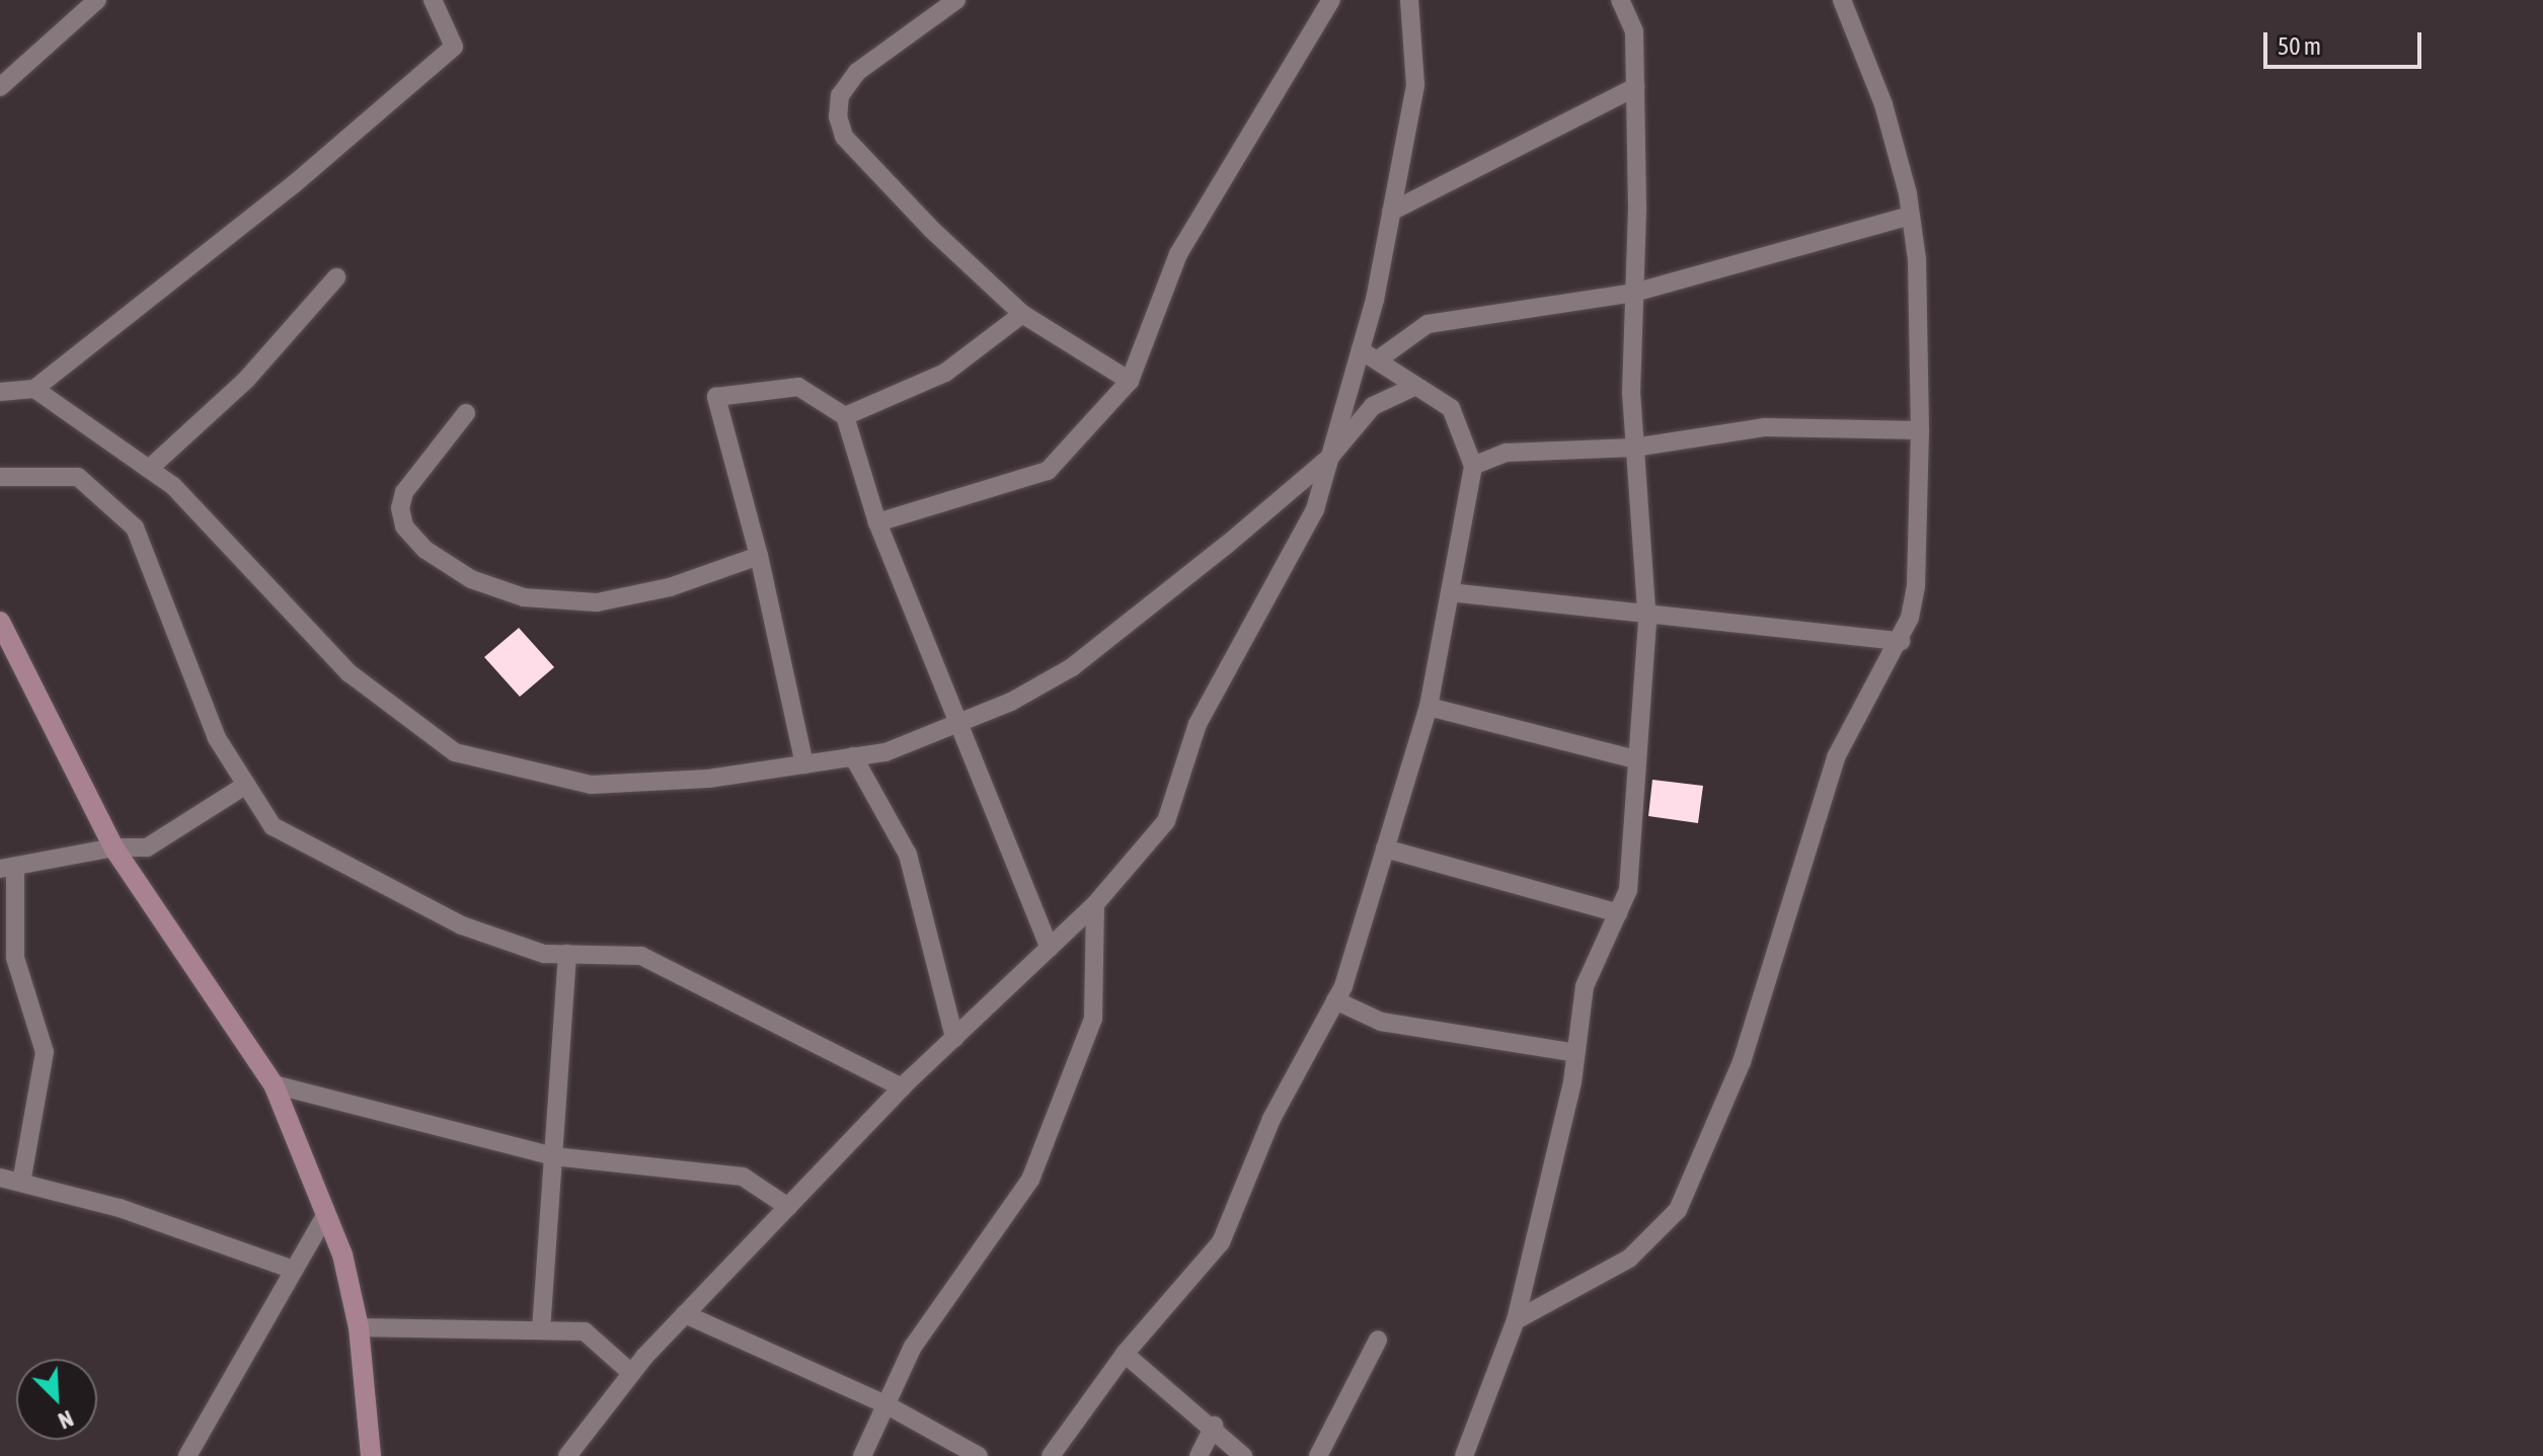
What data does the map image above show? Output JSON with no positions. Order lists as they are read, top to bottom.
{
  "scale_bar": "50 m",
  "north": "bottom right"
}
